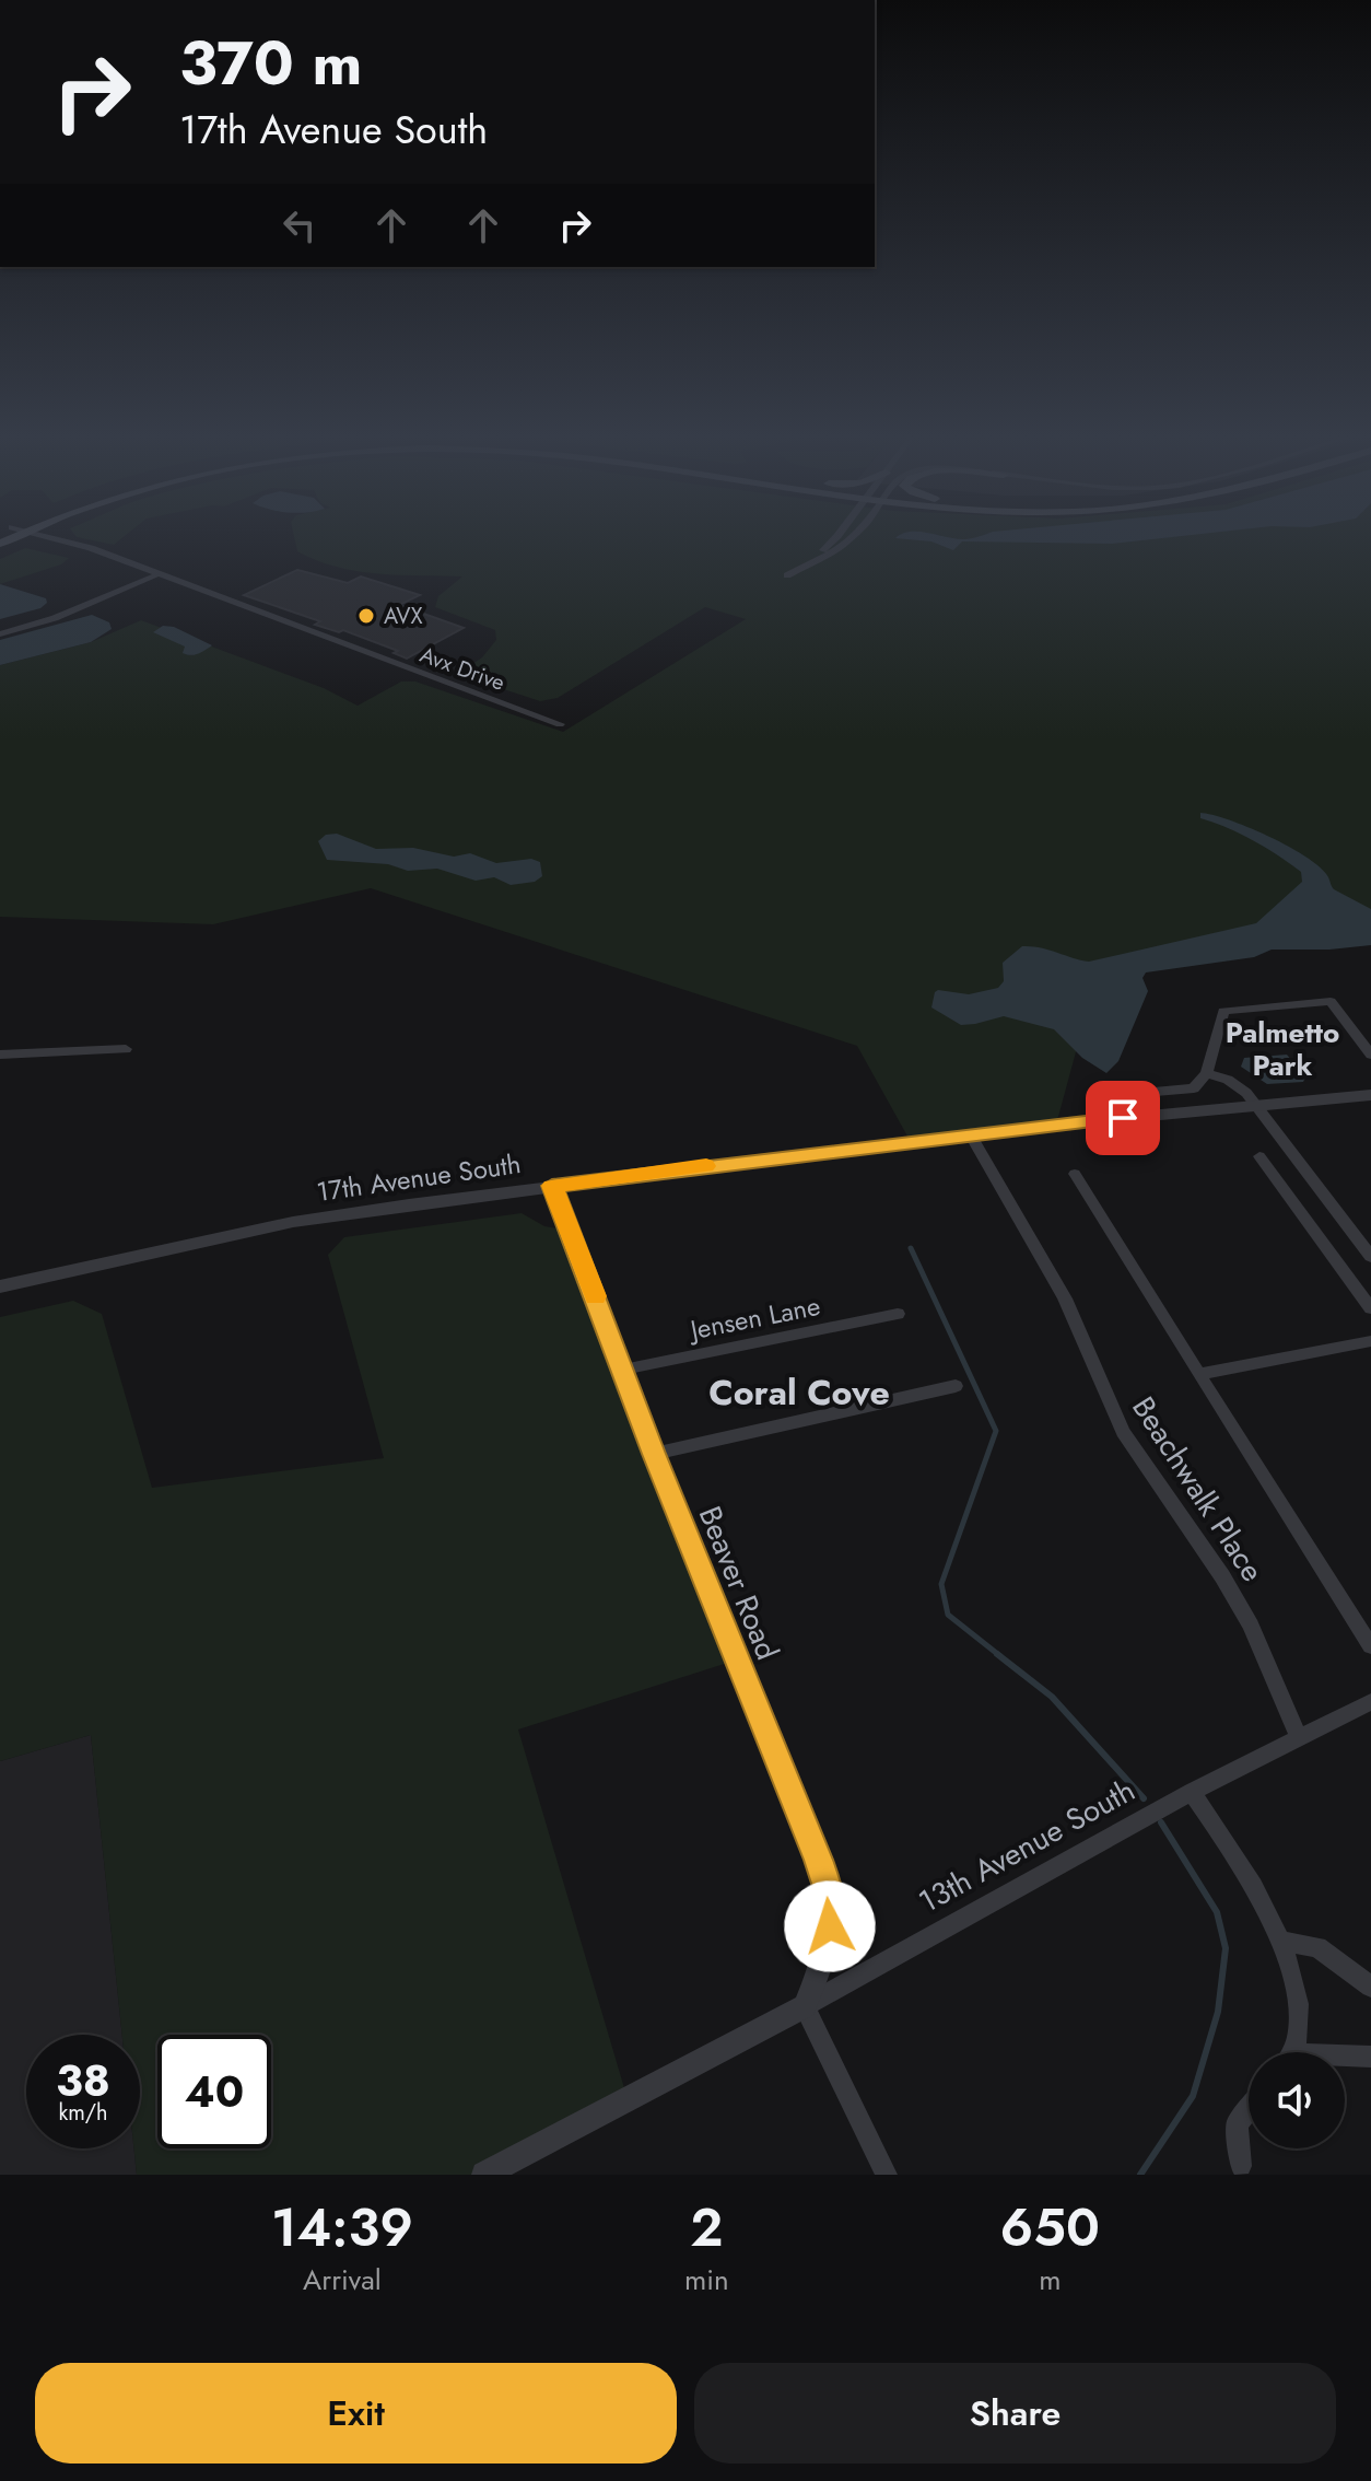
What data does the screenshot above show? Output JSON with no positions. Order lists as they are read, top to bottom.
{
  "streets": {
    "street": [
      "Avx Drive",
      "17th Avenue South",
      "Jensen Lane",
      "Beachwalk Place",
      "Beaver Road",
      "13th Avenue South"
    ]
  },
  "crossings": [
    ["17th Avenue South", "Beachwalk Place"],
    ["17th Avenue South", "Beaver Road"],
    ["Jensen Lane", "Beaver Road"],
    ["Beachwalk Place", "13th Avenue South"],
    ["Beaver Road", "13th Avenue South"]
  ],
  "districts": ["Palmetto Park", "Coral Cove"],
  "places": ["AVX"],
  "page": {
    "turn": ["370 m", "17th Avenue South"],
    "speed": "38 km/h",
    "limit": "40",
    "eta": [
      "14:39",
      "Arrival",
      "2",
      "min",
      "650",
      "m"
    ],
    "buttons": ["Exit", "Share"]
  }
}
